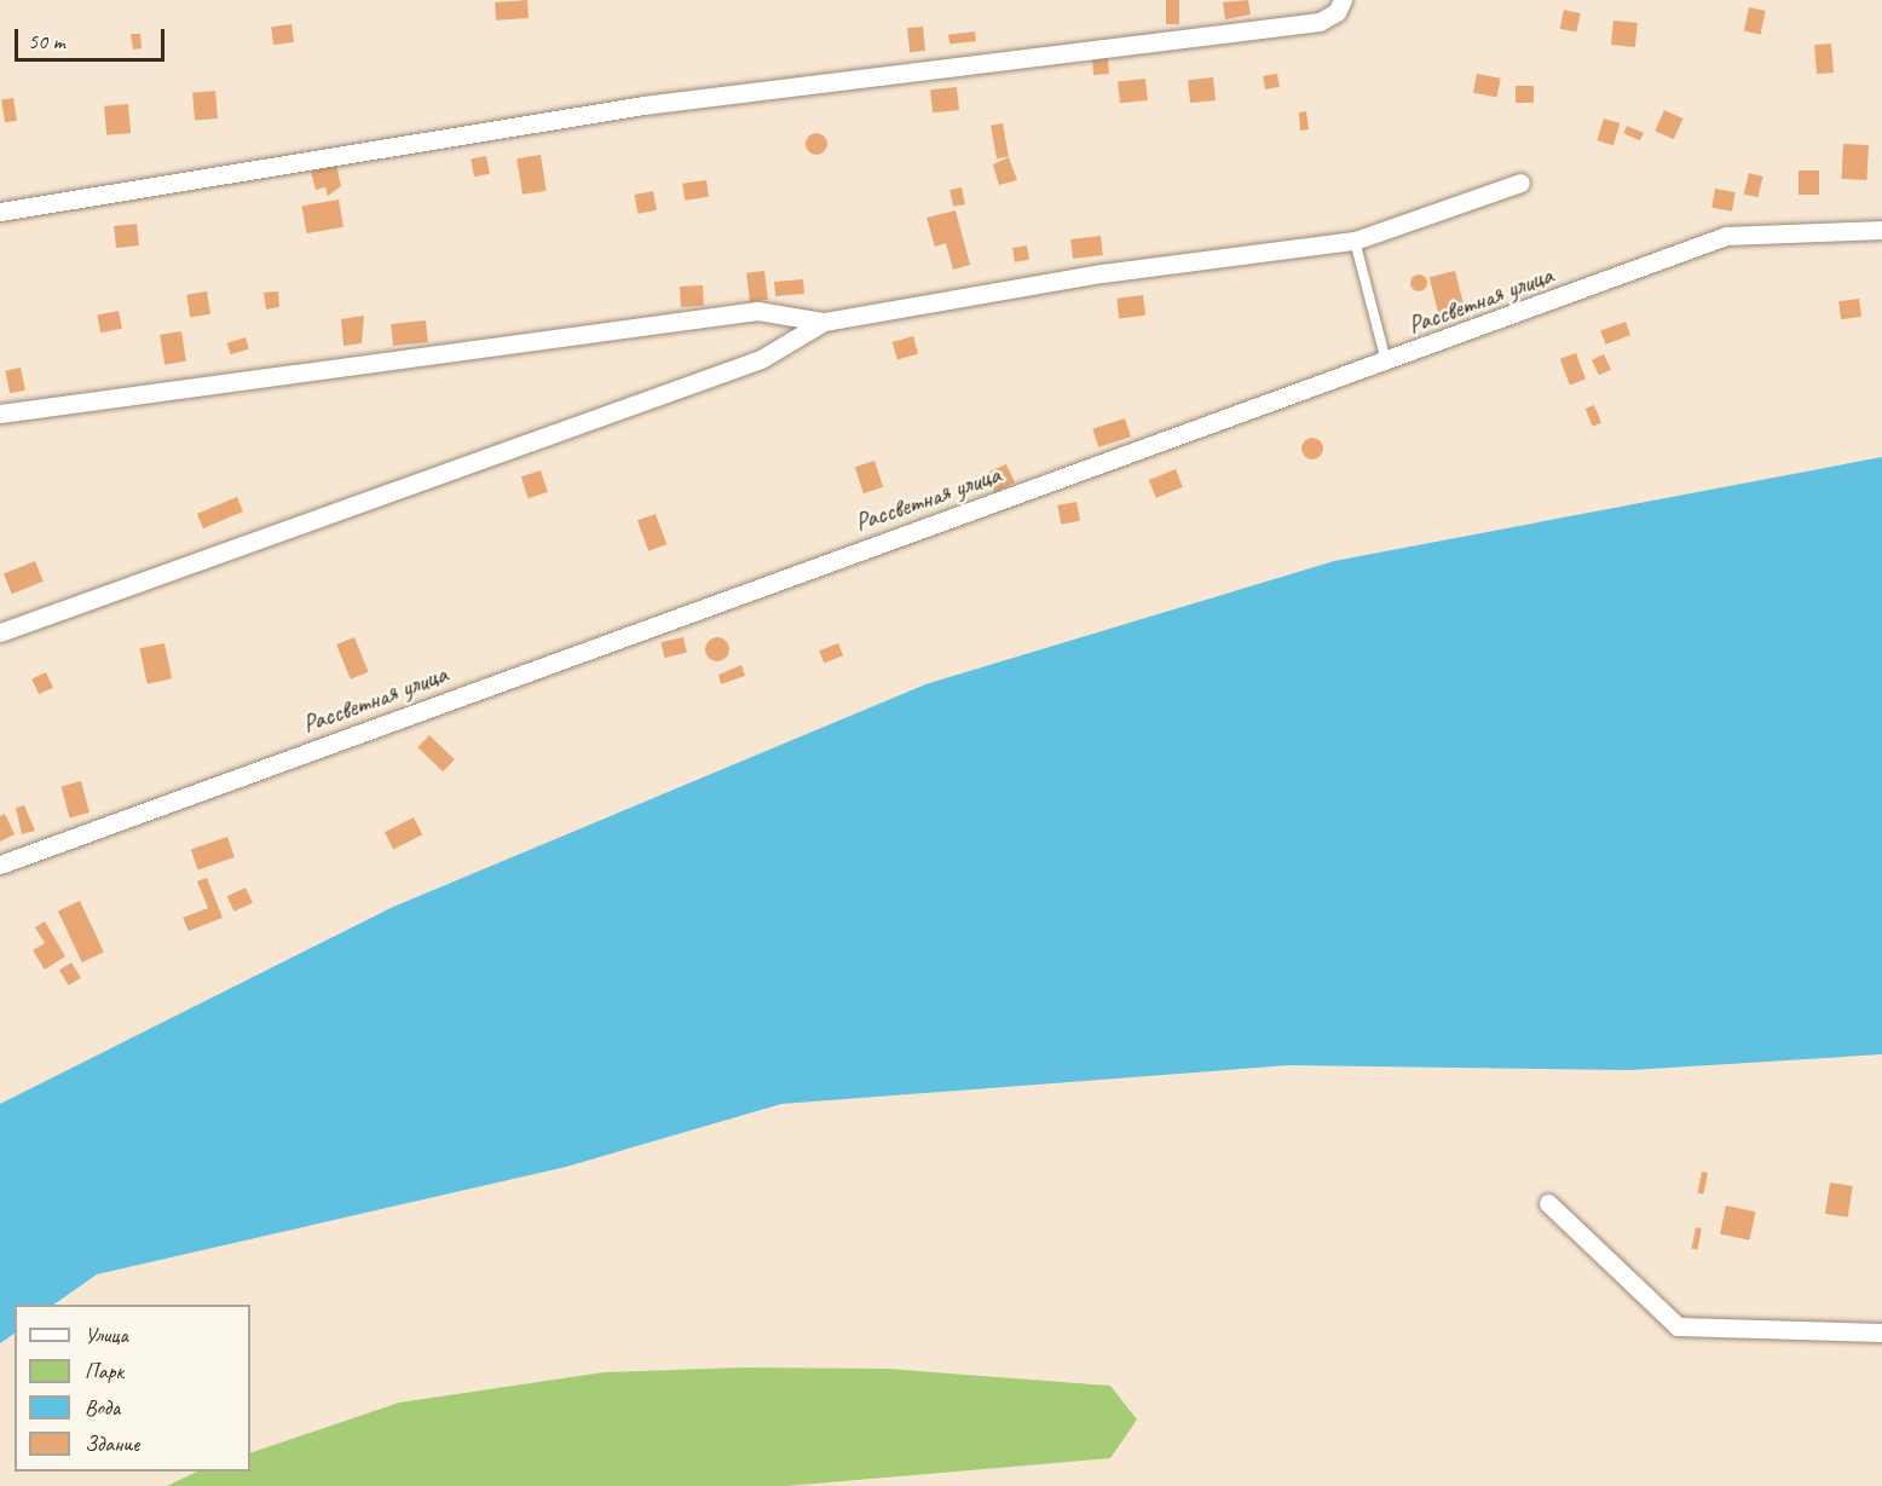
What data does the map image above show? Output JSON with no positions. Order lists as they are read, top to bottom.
{
  "streets": {
    "street": ["Рассветная улица"]
  },
  "legend": [
    "Улица",
    "Парк",
    "Вода",
    "Здание"
  ],
  "scale_bar": "50 m"
}
